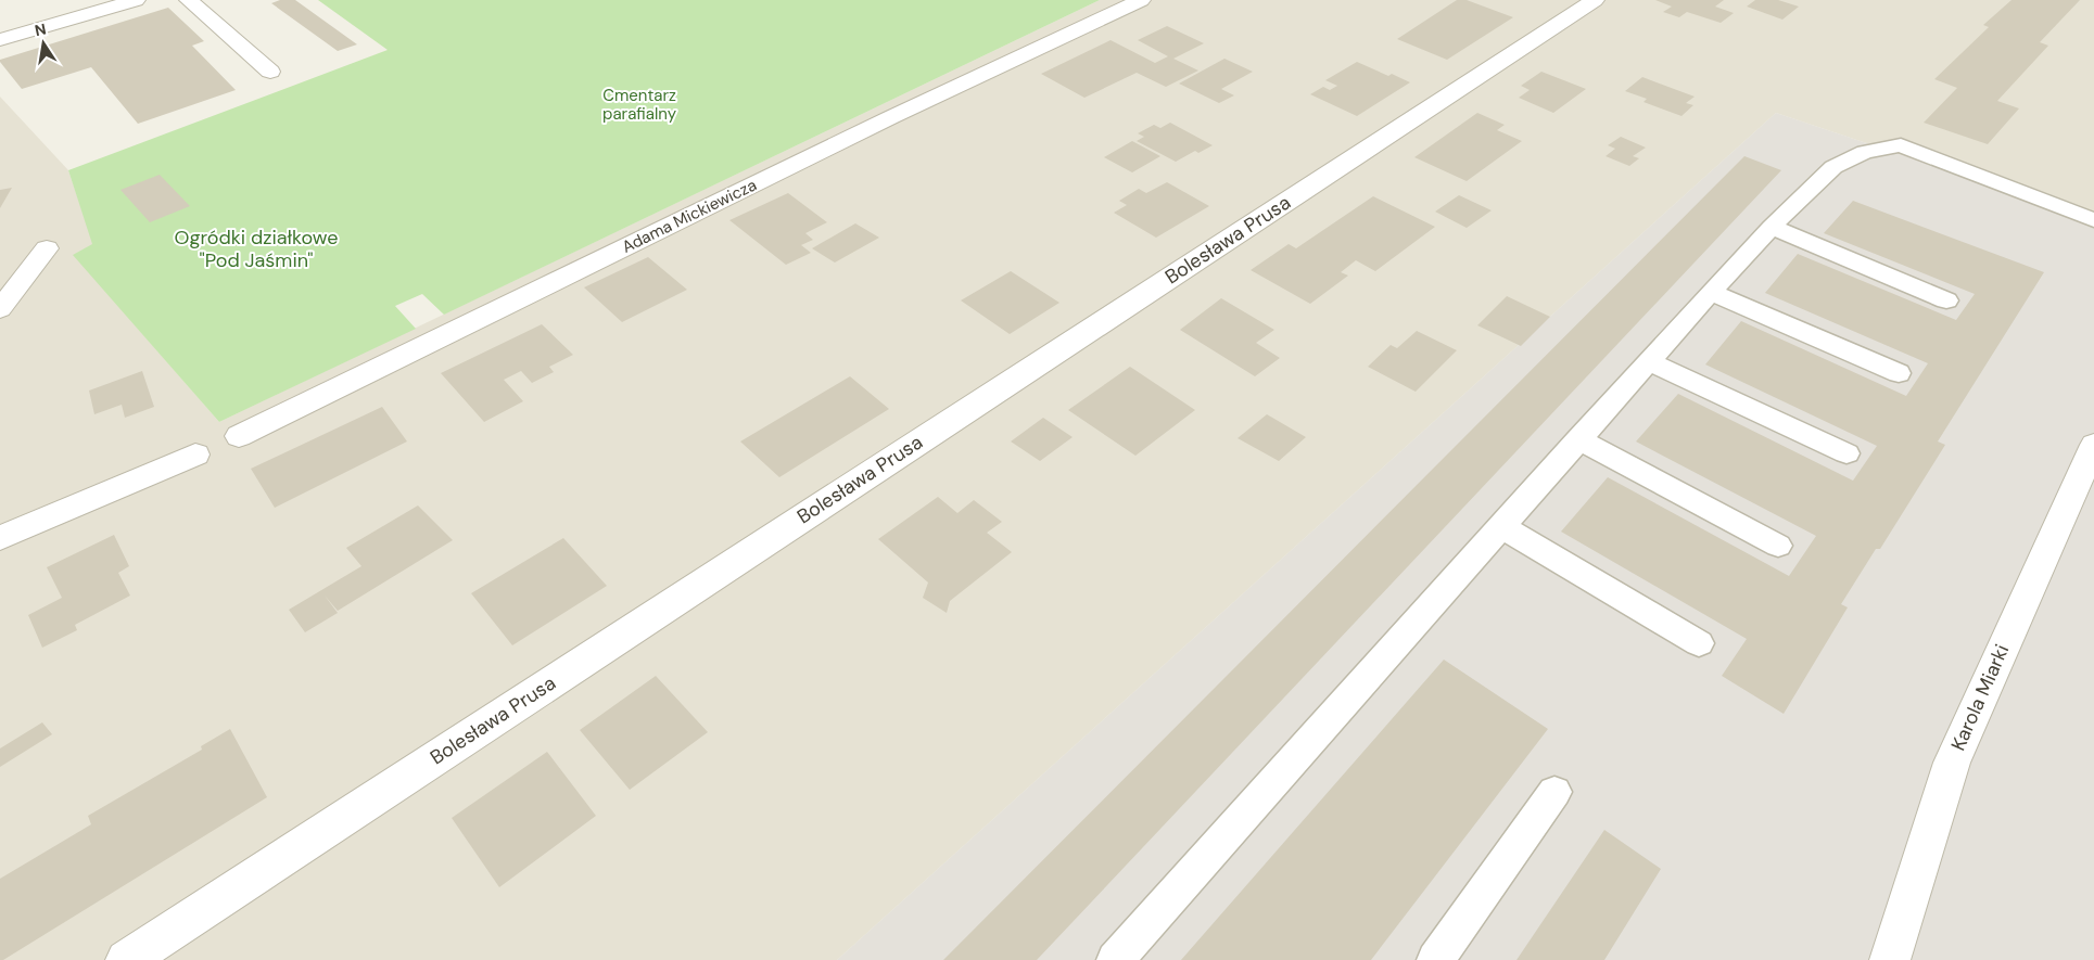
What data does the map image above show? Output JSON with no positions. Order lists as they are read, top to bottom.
{
  "streets": {
    "street": ["Adama Mickiewicza", "Bolesława Prusa", "Karola Miarki"]
  },
  "parks": ["Cmentarz parafialny", "Ogródki działkowe \"Pod Jaśmin\""],
  "north": "top"
}
